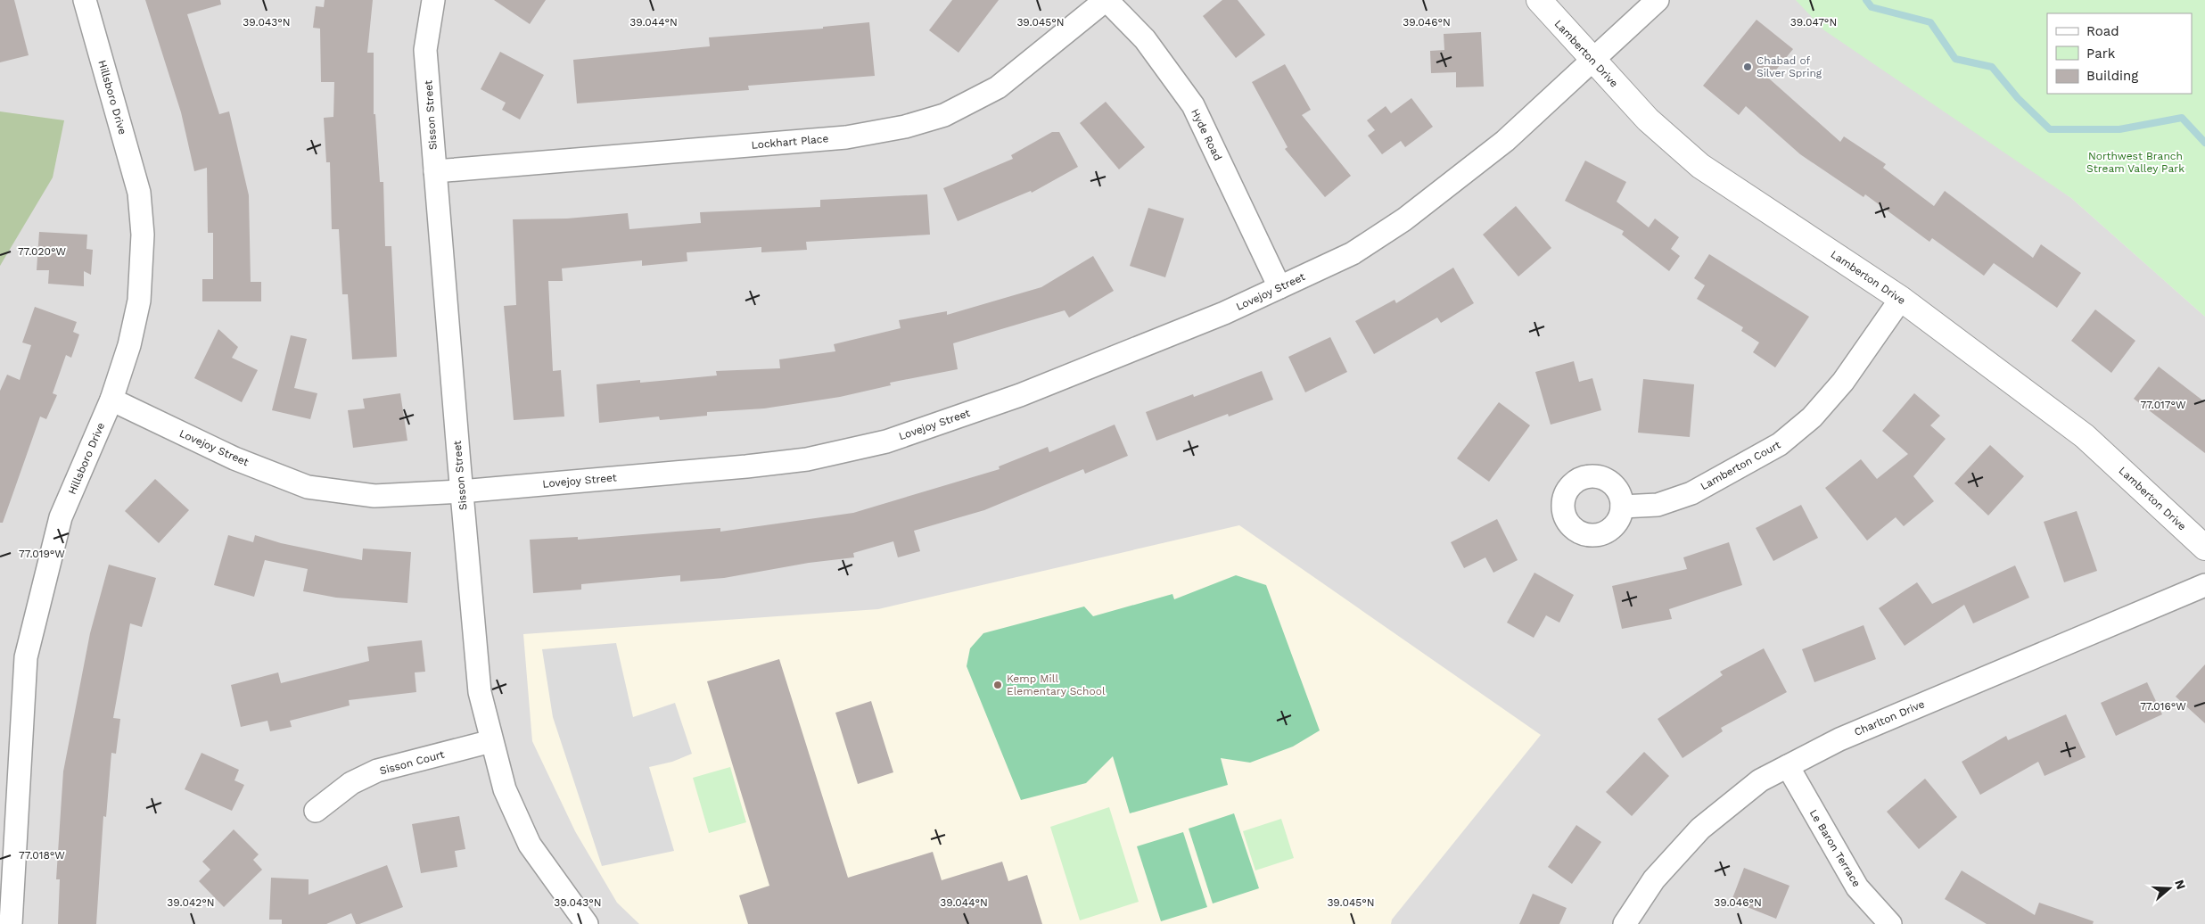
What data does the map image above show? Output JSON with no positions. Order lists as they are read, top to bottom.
{
  "streets": {
    "street": [
      "Lamberton Drive",
      "Hillsboro Drive",
      "Sisson Street",
      "Hyde Road",
      "Lockhart Place",
      "Lovejoy Street",
      "Lamberton Court",
      "Charlton Drive",
      "Sisson Court",
      "Le Baron Terrace"
    ]
  },
  "crossings": [
    ["Lamberton Drive", "Lovejoy Street"],
    ["Lamberton Drive", "Lamberton Court"],
    ["Hillsboro Drive", "Lovejoy Street"],
    ["Sisson Street", "Lockhart Place"],
    ["Sisson Street", "Lovejoy Street"],
    ["Sisson Street", "Sisson Court"],
    ["Hyde Road", "Lockhart Place"],
    ["Hyde Road", "Lovejoy Street"],
    ["Charlton Drive", "Le Baron Terrace"]
  ],
  "parks": ["Northwest Branch Stream Valley Park"],
  "places": ["Chabad of Silver Spring", "Kemp Mill Elementary School"],
  "legend": ["Road", "Park", "Building"],
  "north": "right",
  "coordinates": [
    "39.043°N",
    "39.044°N",
    "39.045°N",
    "39.046°N",
    "39.047°N",
    "77.020°W",
    "77.017°W",
    "77.019°W",
    "77.016°W",
    "77.018°W",
    "39.042°N"
  ]
}
